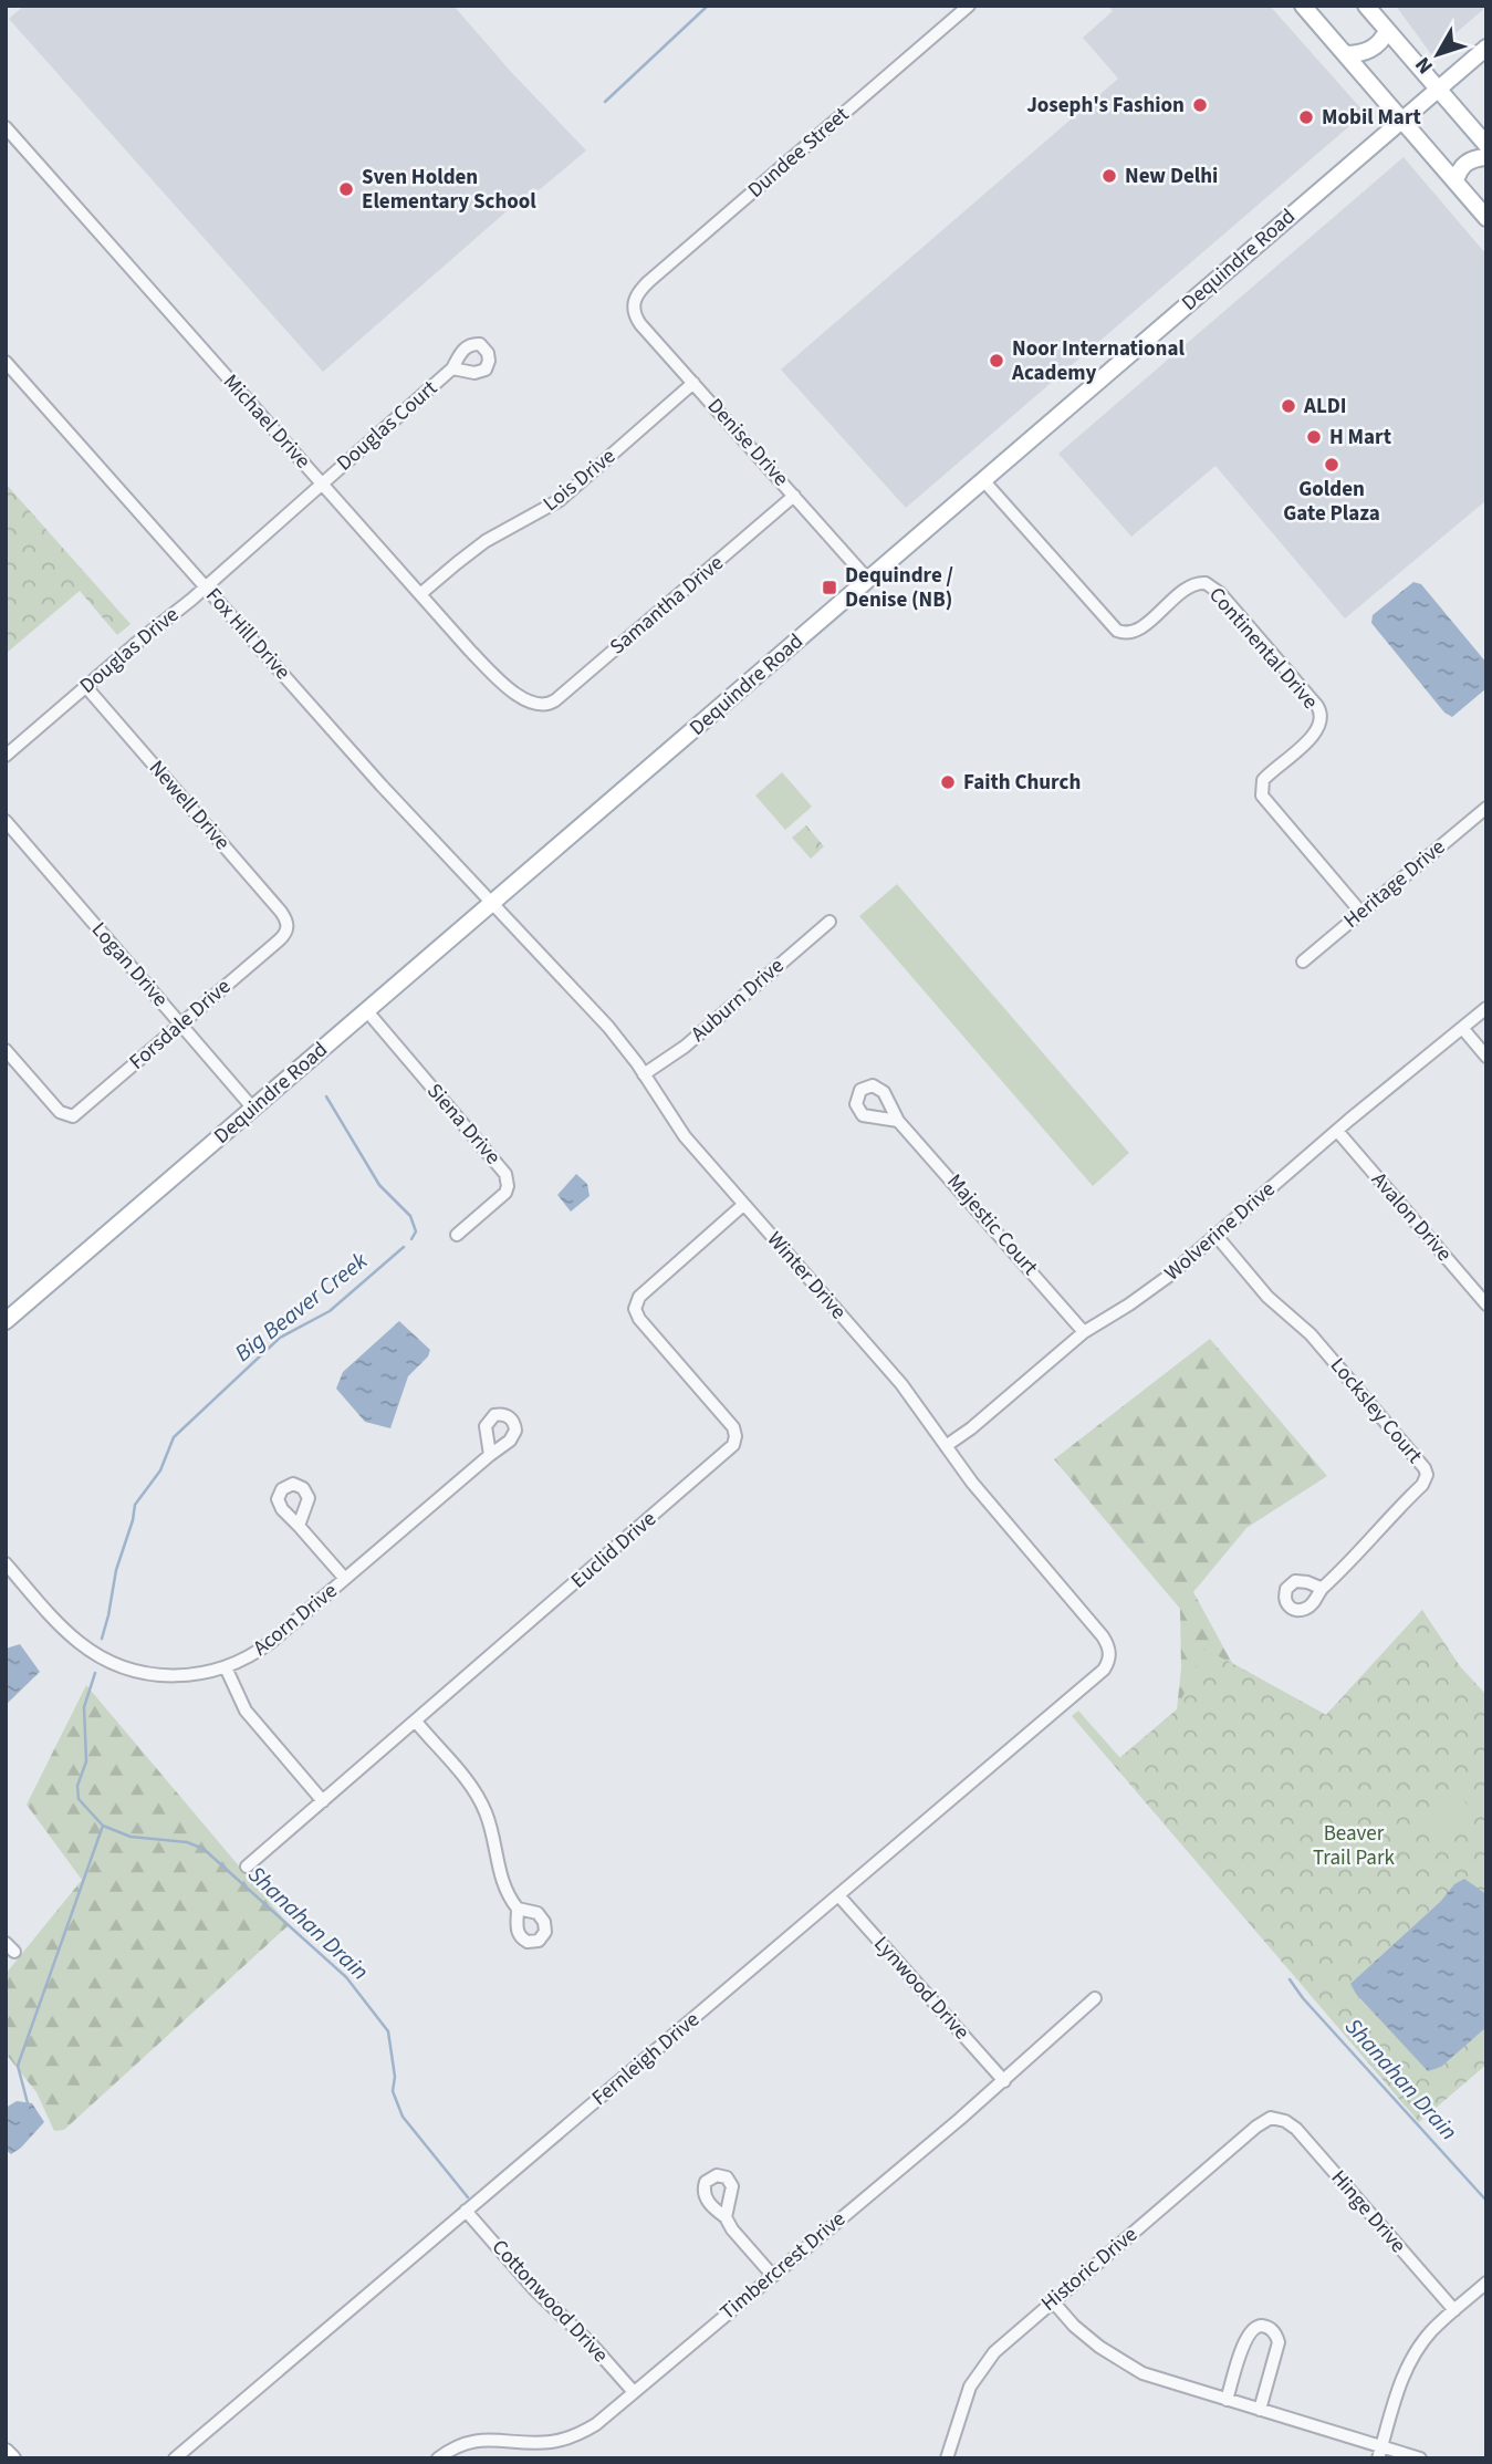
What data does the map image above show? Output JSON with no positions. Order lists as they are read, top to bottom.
{
  "streets": {
    "main road": ["Dequindre Road"],
    "street": [
      "Dundee Street",
      "Michael Drive",
      "Douglas Court",
      "Denise Drive",
      "Lois Drive",
      "Samantha Drive",
      "Fox Hill Drive",
      "Continental Drive",
      "Douglas Drive",
      "Newell Drive",
      "Heritage Drive",
      "Logan Drive",
      "Auburn Drive",
      "Forsdale Drive",
      "Siena Drive",
      "Avalon Drive",
      "Majestic Court",
      "Wolverine Drive",
      "Winter Drive",
      "Locksley Court",
      "Euclid Drive",
      "Acorn Drive",
      "Lynwood Drive",
      "Fernleigh Drive",
      "Hinge Drive",
      "Timbercrest Drive",
      "Historic Drive",
      "Cottonwood Drive"
    ]
  },
  "crossings": [
    ["Dundee Street", "Denise Drive"],
    ["Dequindre Road", "Denise Drive"],
    ["Dequindre Road", "Fox Hill Drive"],
    ["Dequindre Road", "Continental Drive"],
    ["Dequindre Road", "Logan Drive"],
    ["Dequindre Road", "Siena Drive"],
    ["Dequindre Road", "Winter Drive"],
    ["Michael Drive", "Douglas Court"],
    ["Michael Drive", "Lois Drive"],
    ["Michael Drive", "Samantha Drive"],
    ["Michael Drive", "Douglas Drive"],
    ["Douglas Court", "Douglas Drive"],
    ["Denise Drive", "Lois Drive"],
    ["Denise Drive", "Samantha Drive"],
    ["Fox Hill Drive", "Douglas Drive"],
    ["Fox Hill Drive", "Winter Drive"],
    ["Continental Drive", "Heritage Drive"],
    ["Douglas Drive", "Newell Drive"],
    ["Newell Drive", "Forsdale Drive"],
    ["Logan Drive", "Forsdale Drive"],
    ["Auburn Drive", "Winter Drive"],
    ["Avalon Drive", "Wolverine Drive"],
    ["Majestic Court", "Wolverine Drive"],
    ["Wolverine Drive", "Winter Drive"],
    ["Wolverine Drive", "Locksley Court"],
    ["Winter Drive", "Euclid Drive"],
    ["Winter Drive", "Fernleigh Drive"],
    ["Lynwood Drive", "Fernleigh Drive"],
    ["Lynwood Drive", "Timbercrest Drive"],
    ["Fernleigh Drive", "Cottonwood Drive"],
    ["Hinge Drive", "Historic Drive"],
    ["Timbercrest Drive", "Cottonwood Drive"]
  ],
  "water": ["Big Beaver Creek", "Shanahan Drain"],
  "parks": ["Beaver Trail Park"],
  "places": {
    "other": [
      "Joseph's Fashion",
      "Mobil Mart",
      "New Delhi",
      "Sven Holden Elementary School",
      "Noor International Academy",
      "ALDI",
      "H Mart",
      "Golden Gate Plaza",
      "Faith Church"
    ],
    "transit": ["Dequindre / Denise (NB)"]
  },
  "north": "bottom left"
}
